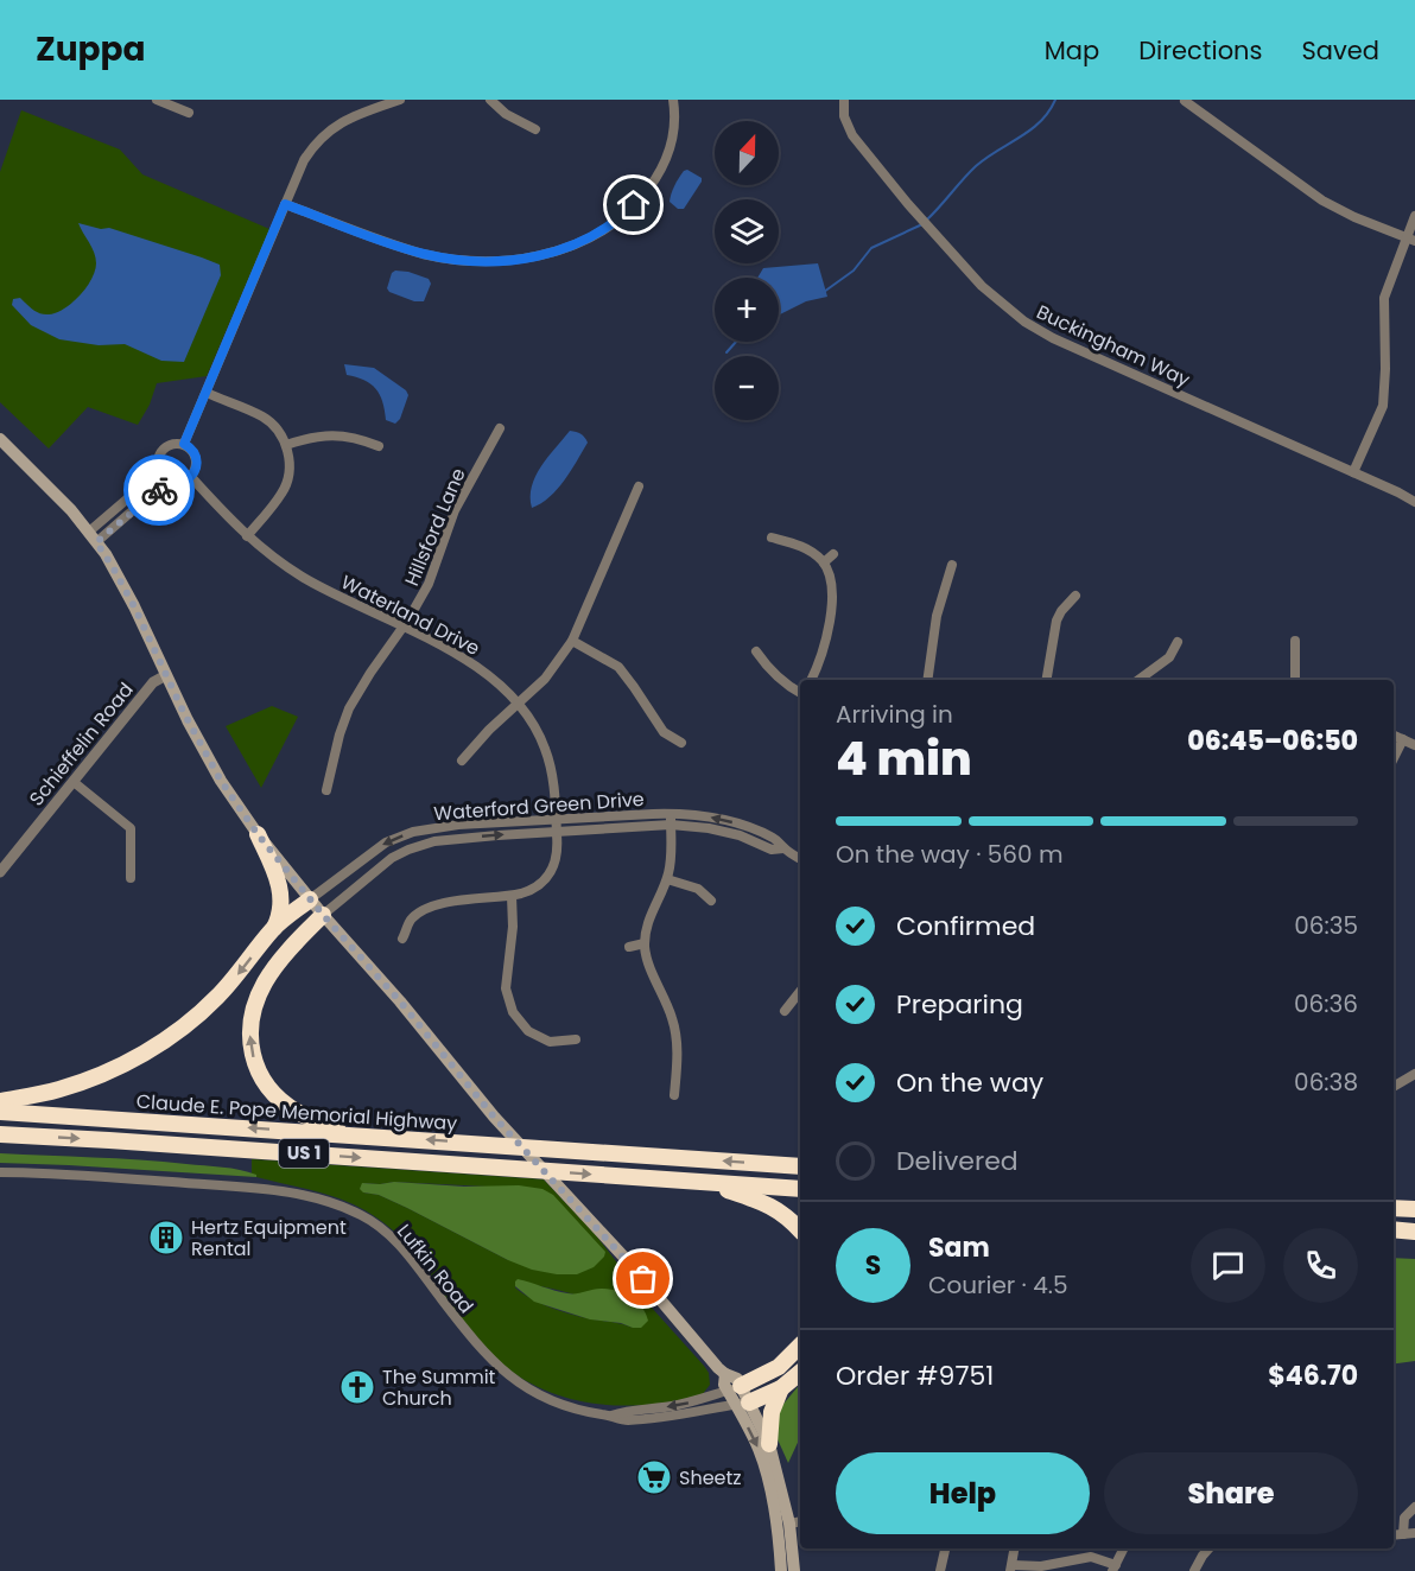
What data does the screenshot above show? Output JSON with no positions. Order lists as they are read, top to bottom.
{
  "streets": {
    "highway": ["Claude E. Pope Memorial Highway", "US 1"],
    "street": [
      "Buckingham Way",
      "Hillsford Lane",
      "Waterland Drive",
      "Schieffelin Road",
      "Waterford Green Drive",
      "Lufkin Road"
    ]
  },
  "crossings": [
    ["Hillsford Lane", "Waterland Drive"],
    ["Waterland Drive", "Waterford Green Drive"]
  ],
  "places": {
    "building": ["Hertz Equipment Rental"],
    "church": ["The Summit Church"],
    "supermarket": ["Sheetz"]
  },
  "north": "top",
  "page": {
    "header": "Zuppa",
    "nav": ["Map", "Directions", "Saved"],
    "map_buttons": ["+", "−"],
    "heading": ["4 min", "Arriving in", "06:45–06:50"],
    "panel": [
      "Sam",
      "Courier · 4.5",
      "Order #9751",
      "$46.70"
    ],
    "bar": "On the way · 560 m",
    "list": [
      ["Confirmed", "06:35"],
      ["Preparing", "06:36"],
      ["On the way", "06:38"],
      "Delivered"
    ],
    "round": "S",
    "buttons": ["Help", "Share"]
  }
}
